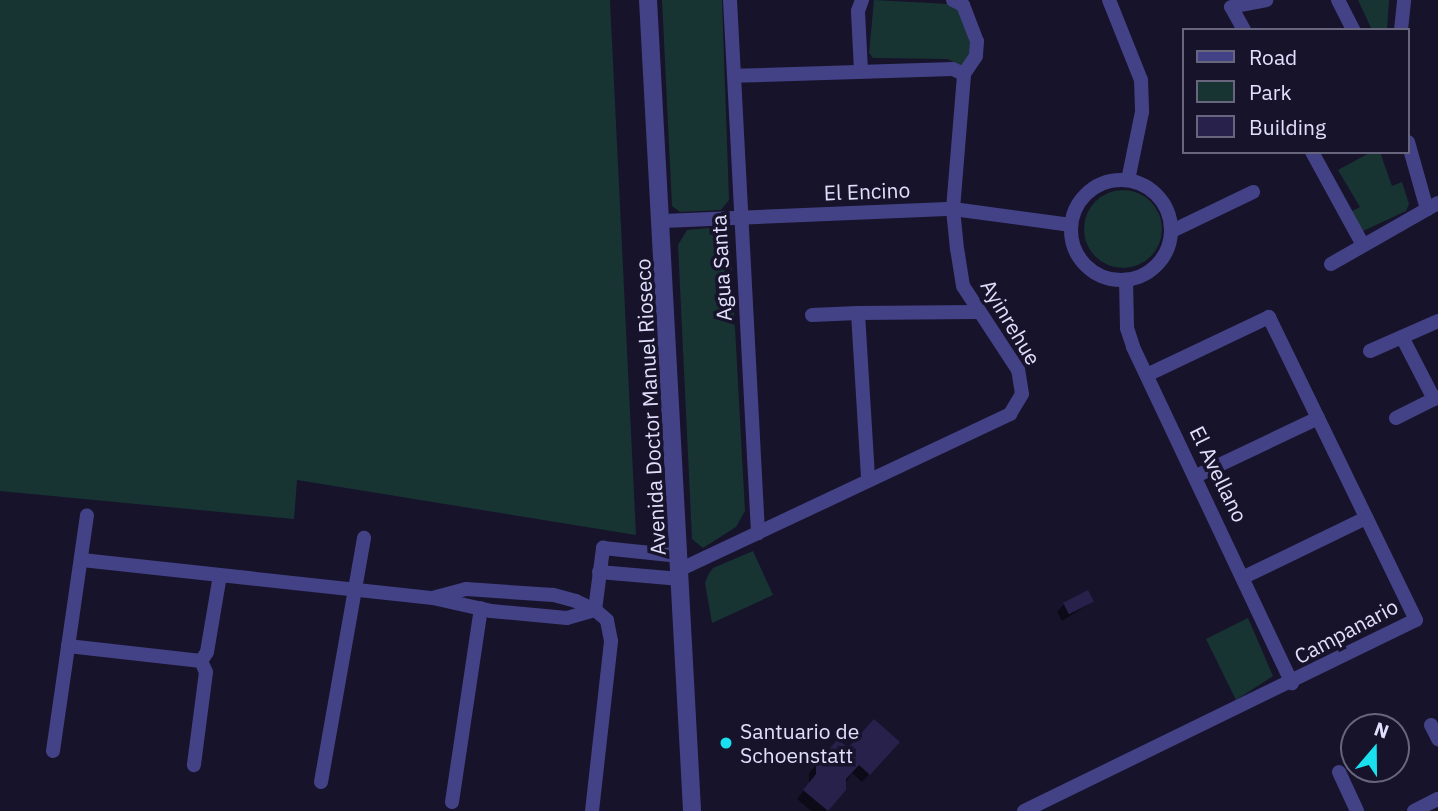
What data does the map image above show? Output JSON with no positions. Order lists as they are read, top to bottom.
{
  "streets": {
    "street": [
      "El Encino",
      "Agua Santa",
      "Ayinrehue",
      "Avenida Doctor Manuel Rioseco",
      "El Avellano",
      "Campanario"
    ]
  },
  "crossings": [
    ["El Encino", "Agua Santa"],
    ["El Encino", "Ayinrehue"],
    ["El Encino", "Avenida Doctor Manuel Rioseco"],
    ["El Encino", "El Avellano"],
    ["Agua Santa", "Ayinrehue"],
    ["Ayinrehue", "Avenida Doctor Manuel Rioseco"],
    ["El Avellano", "Campanario"]
  ],
  "places": ["Santuario de Schoenstatt"],
  "legend": ["Road", "Park", "Building"],
  "north": "top"
}
